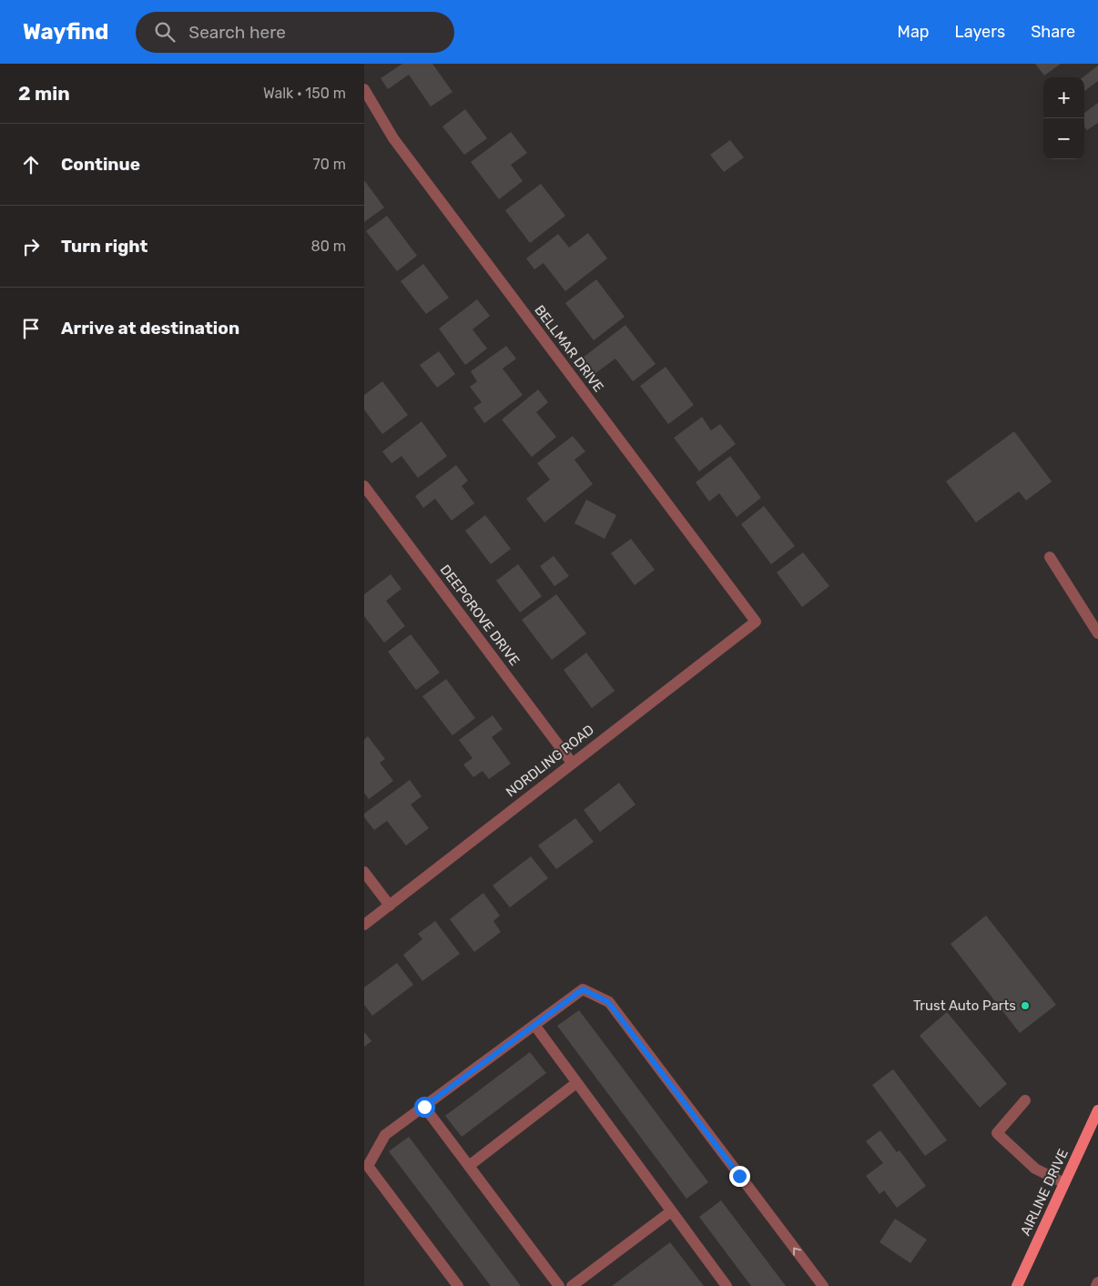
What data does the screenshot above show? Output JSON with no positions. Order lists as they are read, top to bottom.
{
  "streets": {
    "main road": ["AIRLINE DRIVE"],
    "street": ["BELLMAR DRIVE", "DEEPGROVE DRIVE", "NORDLING ROAD"]
  },
  "crossings": [
    ["BELLMAR DRIVE", "NORDLING ROAD"],
    ["DEEPGROVE DRIVE", "NORDLING ROAD"]
  ],
  "places": ["Trust Auto Parts"],
  "page": {
    "header": "Wayfind",
    "search": "Search here",
    "nav": ["Map", "Layers", "Share"],
    "heading": ["2 min", "Walk · 150 m"],
    "map_buttons": ["+", "−"],
    "list": [
      ["Continue", "70 m"],
      ["Turn right", "80 m"],
      "Arrive at destination"
    ]
  }
}
